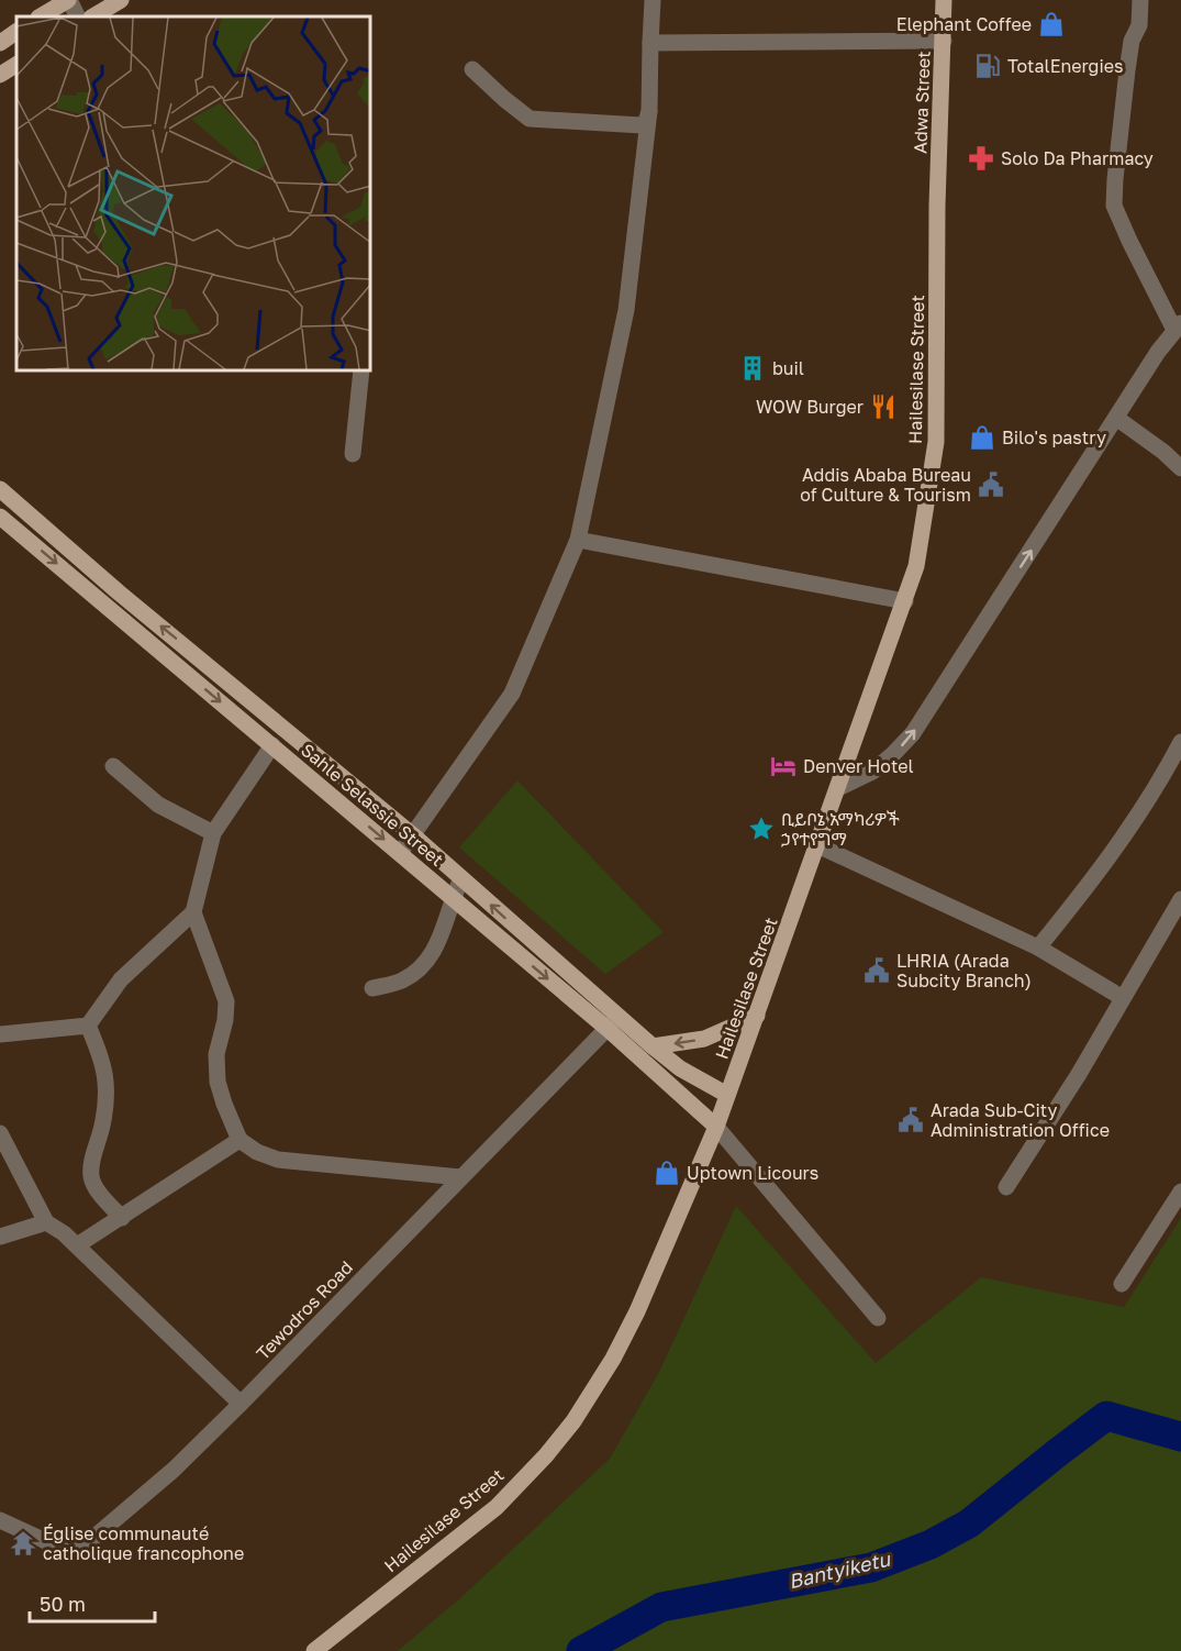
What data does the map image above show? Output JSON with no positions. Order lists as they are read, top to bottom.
{
  "streets": {
    "main road": ["Adwa Street", "Hailesilase Street", "Sahle Selassie Street"],
    "street": ["Tewodros Road"]
  },
  "crossings": [
    ["Adwa Street", "Hailesilase Street"],
    ["Hailesilase Street", "Sahle Selassie Street"],
    ["Sahle Selassie Street", "Tewodros Road"]
  ],
  "water": ["Bantyiketu"],
  "places": {
    "shop": ["Elephant Coffee", "Bilo's pastry", "Uptown Licours"],
    "fuel station": ["TotalEnergies"],
    "pharmacy": ["Solo Da Pharmacy"],
    "building": ["buil"],
    "restaurant": ["WOW Burger"],
    "public building": ["Addis Ababa Bureau of Culture & Tourism", "LHRIA (Arada Subcity Branch)", "Arada Sub-City Administration Office"],
    "hotel": ["Denver Hotel"],
    "place": ["ቢይቦኔ አማካሪዎች ኃየተየግማ"],
    "temple": ["Église communauté catholique francophone"]
  },
  "scale_bar": "50 m"
}
